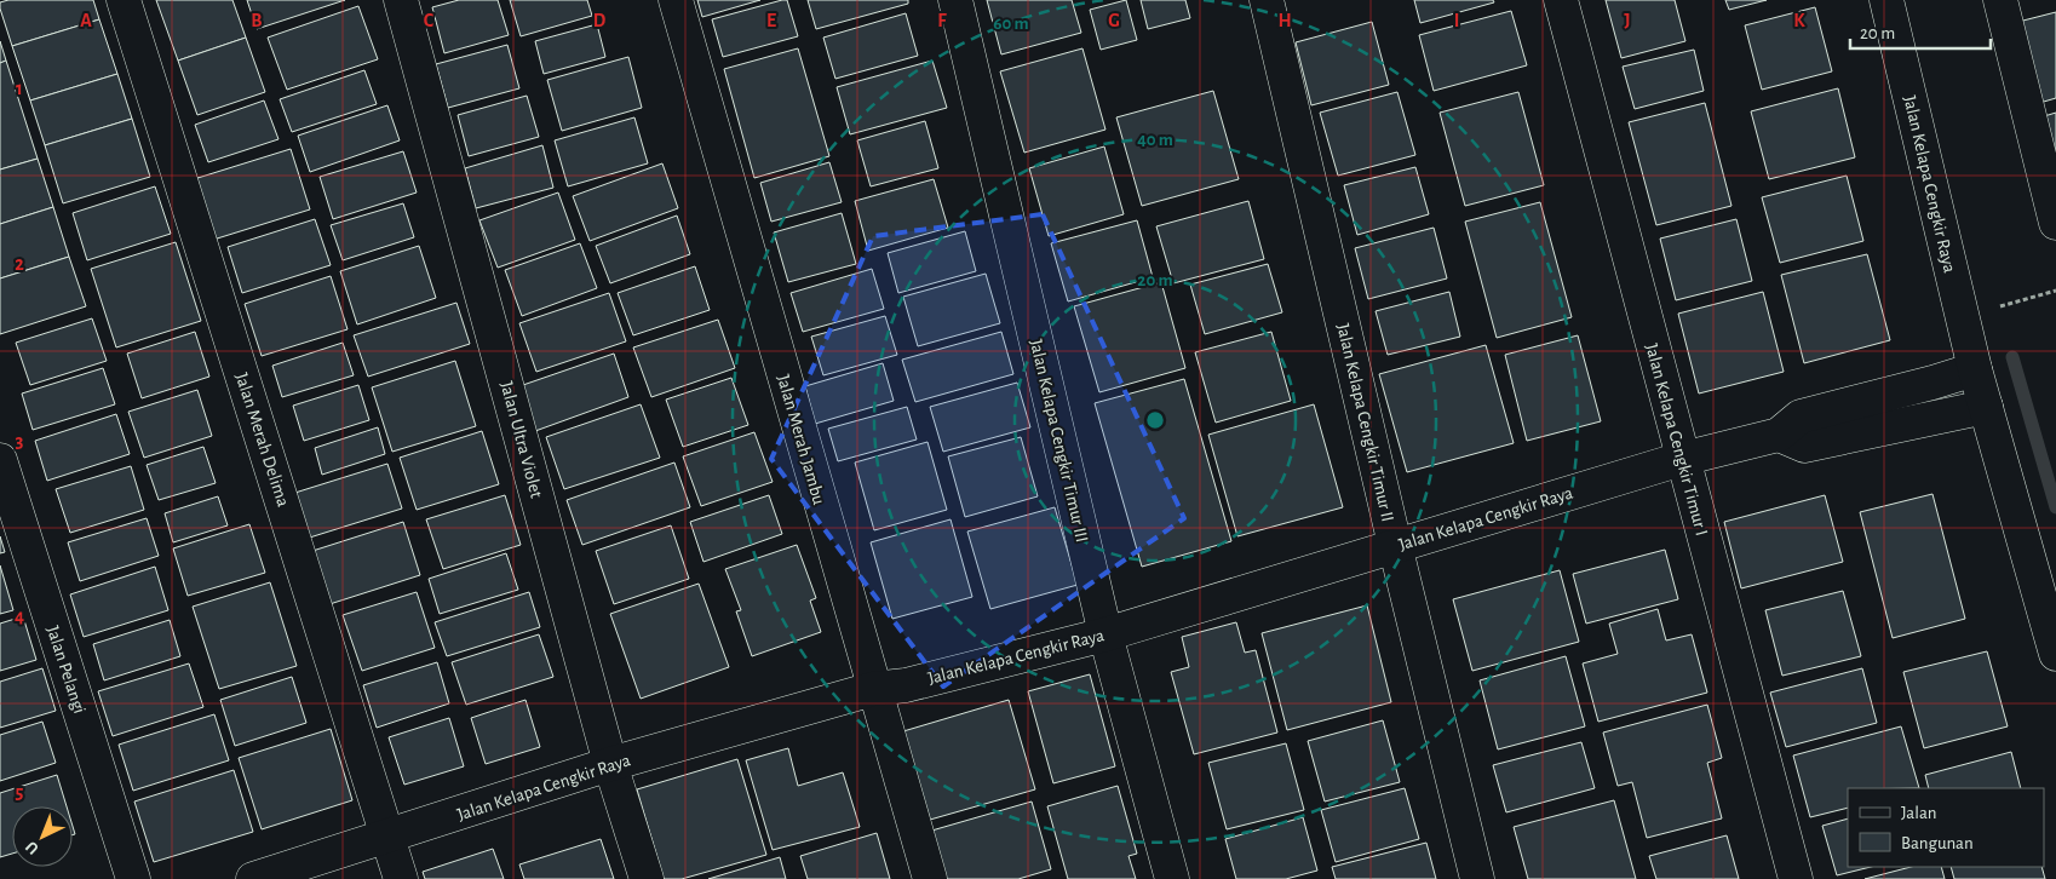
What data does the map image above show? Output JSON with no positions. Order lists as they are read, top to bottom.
{
  "streets": {
    "street": [
      "Jalan Kelapa Cengkir Raya",
      "Jalan Kelapa Cengkir Timur II",
      "Jalan Merah Delima",
      "Jalan Ultra Violet",
      "Jalan Merah Jambu",
      "Jalan Kelapa Cengkir Timur I",
      "Jalan Kelapa Cengkir Timur III",
      "Jalan Pelangi"
    ]
  },
  "crossings": [
    ["Jalan Kelapa Cengkir Raya", "Jalan Kelapa Cengkir Timur II"],
    ["Jalan Kelapa Cengkir Raya", "Jalan Merah Delima"],
    ["Jalan Kelapa Cengkir Raya", "Jalan Ultra Violet"],
    ["Jalan Kelapa Cengkir Raya", "Jalan Merah Jambu"],
    ["Jalan Kelapa Cengkir Raya", "Jalan Kelapa Cengkir Timur I"],
    ["Jalan Kelapa Cengkir Raya", "Jalan Kelapa Cengkir Timur III"]
  ],
  "legend": ["Jalan", "Bangunan"],
  "scale_bar": "20 m",
  "north": "bottom left",
  "grid": {
    "columns": [
      "A",
      "B",
      "C",
      "D",
      "E",
      "F",
      "G",
      "H",
      "I",
      "J",
      "K"
    ],
    "rows": [
      "1",
      "2",
      "3",
      "4",
      "5"
    ]
  },
  "rings": ["60 m", "40 m", "20 m"]
}
